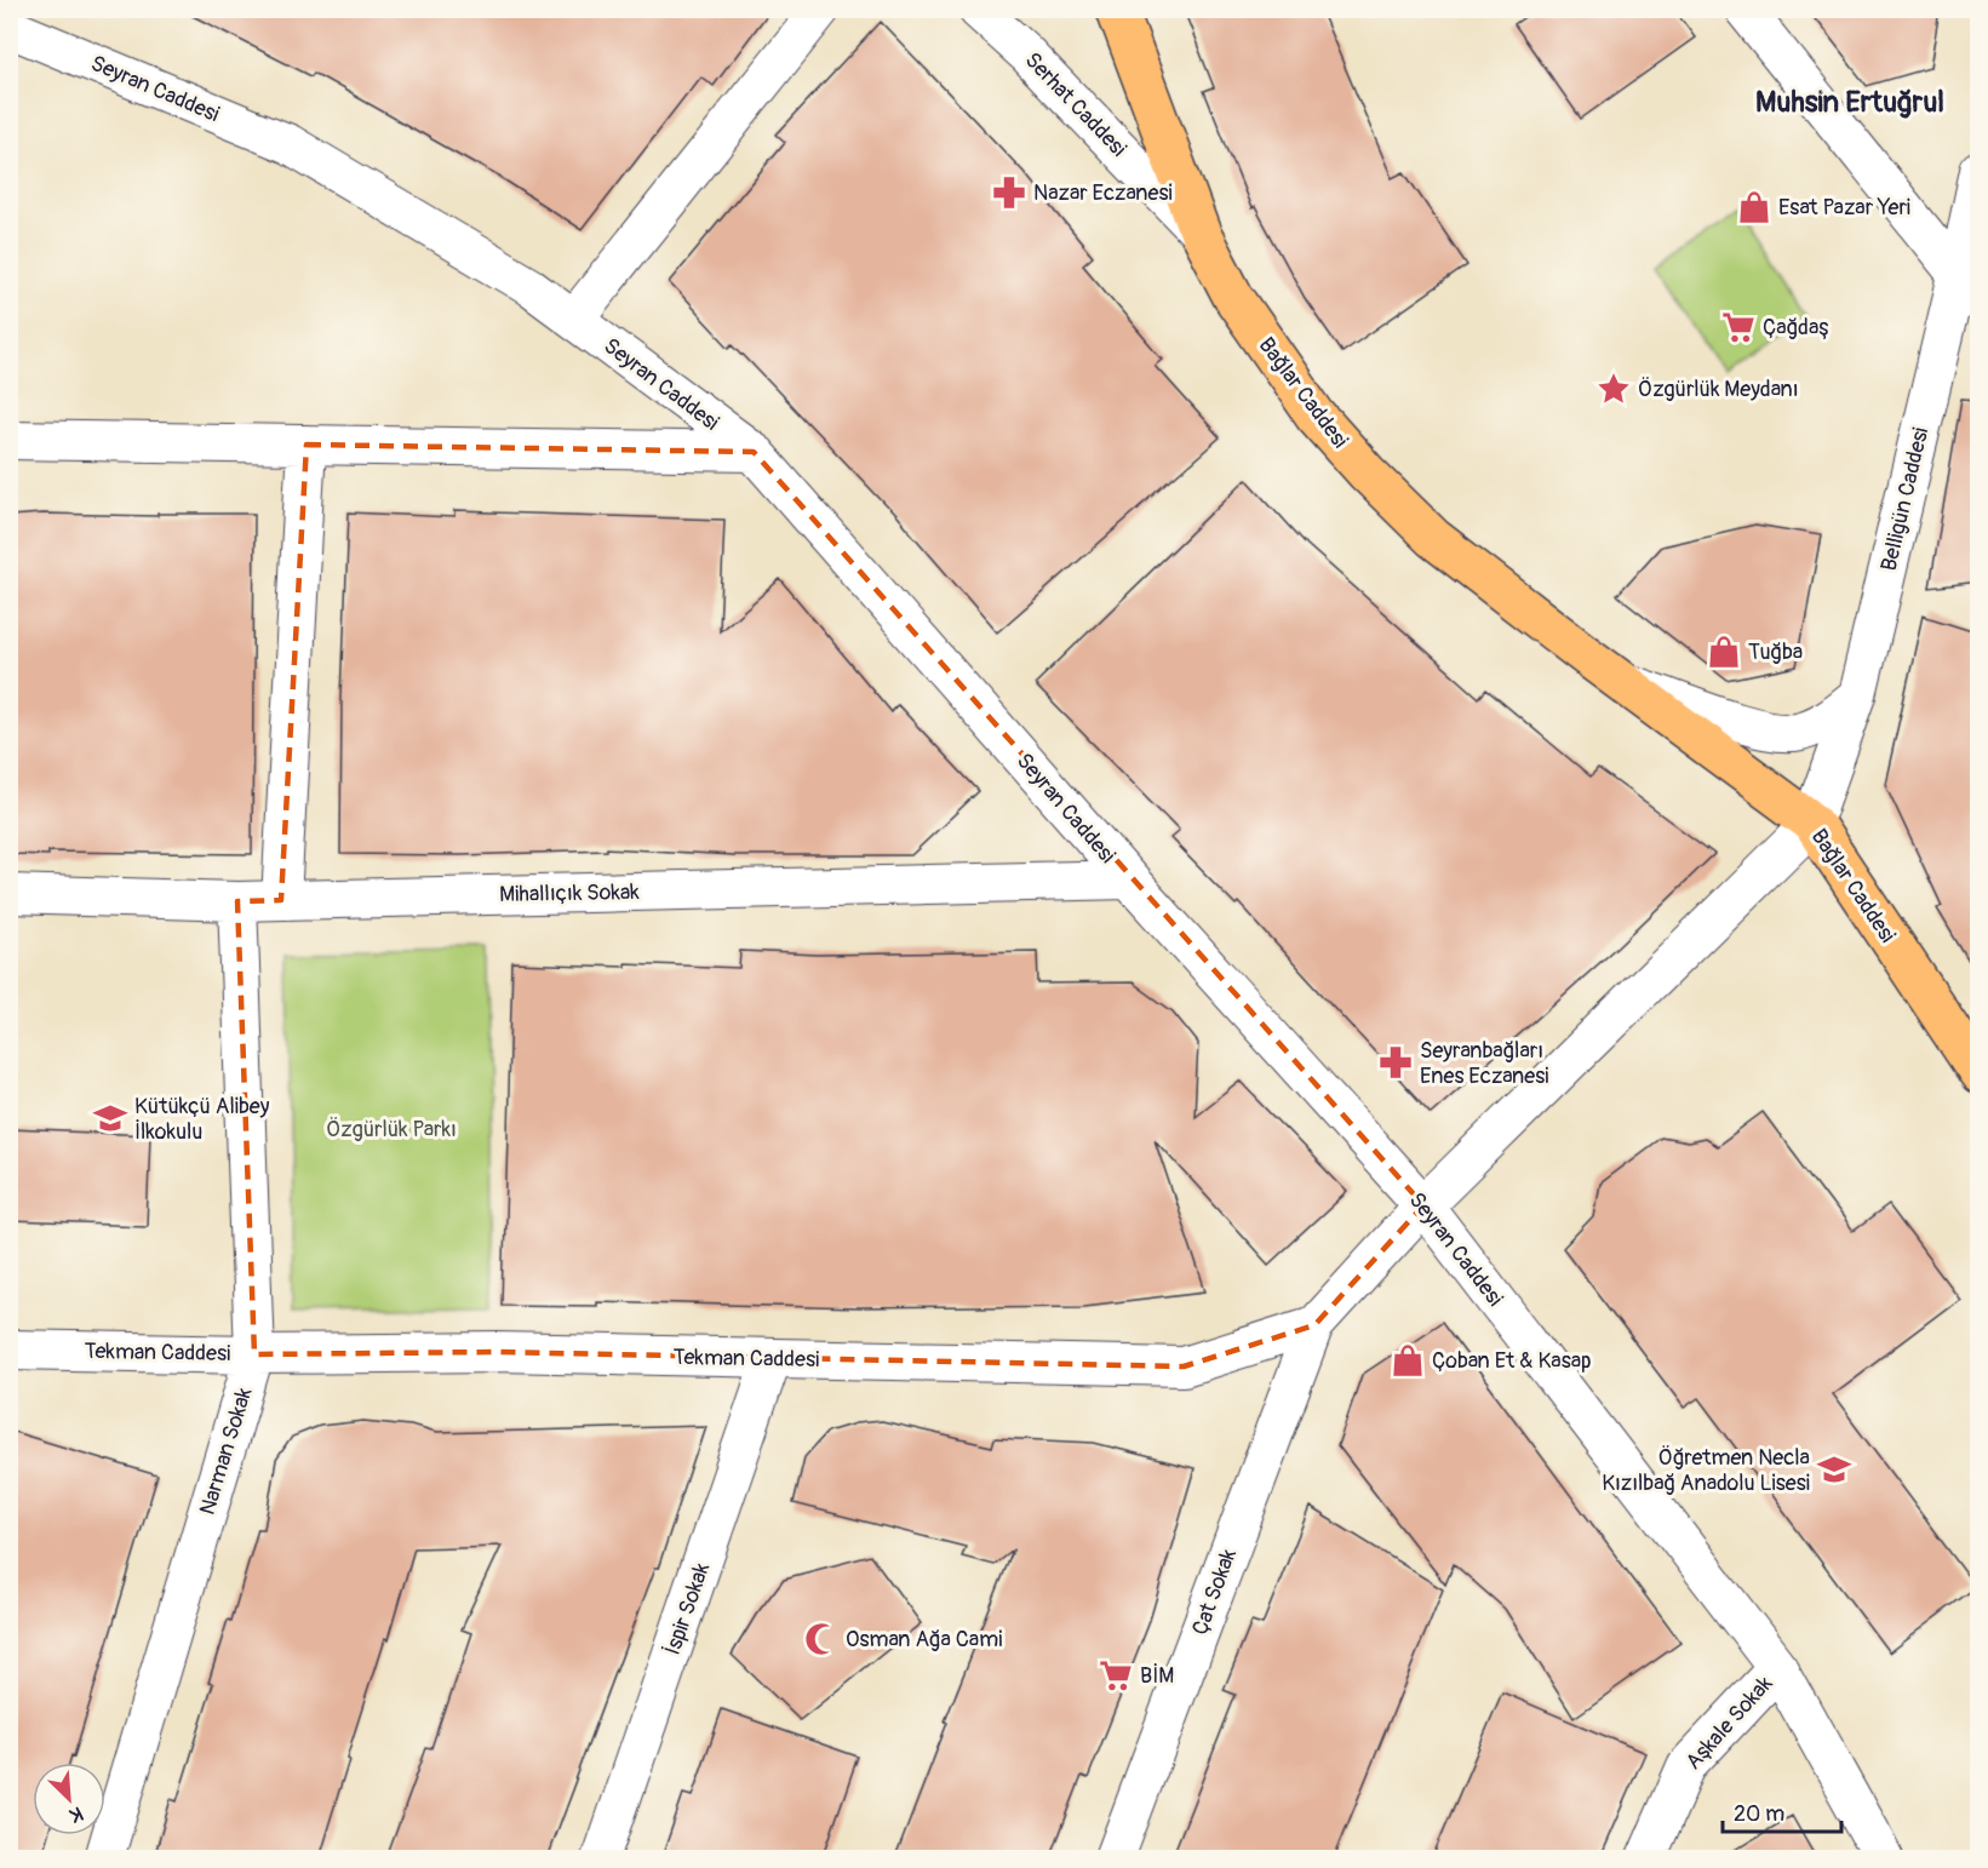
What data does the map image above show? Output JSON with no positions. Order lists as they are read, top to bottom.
{
  "streets": {
    "main road": ["Bağlar Caddesi"],
    "street": [
      "Seyran Caddesi",
      "Serhat Caddesi",
      "Belligün Caddesi",
      "Mihallıçık Sokak",
      "Tekman Caddesi",
      "Narman Sokak",
      "Çat Sokak",
      "İspir Sokak",
      "Aşkale Sokak"
    ]
  },
  "crossings": [
    ["Seyran Caddesi", "Mihallıçık Sokak"],
    ["Seyran Caddesi", "Aşkale Sokak"],
    ["Serhat Caddesi", "Bağlar Caddesi"],
    ["Bağlar Caddesi", "Belligün Caddesi"],
    ["Mihallıçık Sokak", "Narman Sokak"],
    ["Tekman Caddesi", "Narman Sokak"],
    ["Tekman Caddesi", "Çat Sokak"],
    ["Tekman Caddesi", "İspir Sokak"]
  ],
  "districts": ["Muhsin Ertuğrul"],
  "parks": ["Özgürlük Parkı"],
  "places": {
    "pharmacy": ["Nazar Eczanesi", "Seyranbağları Enes Eczanesi"],
    "shop": ["Esat Pazar Yeri", "Tuğba", "Çoban Et & Kasap"],
    "supermarket": ["Çağdaş", "BİM"],
    "place": ["Özgürlük Meydanı"],
    "school or university": ["Kütükçü Alibey İlkokulu", "Öğretmen Necla Kızılbağ Anadolu Lisesi"],
    "mosque": ["Osman Ağa Cami"]
  },
  "scale_bar": "20 m",
  "north": "bottom right"
}
